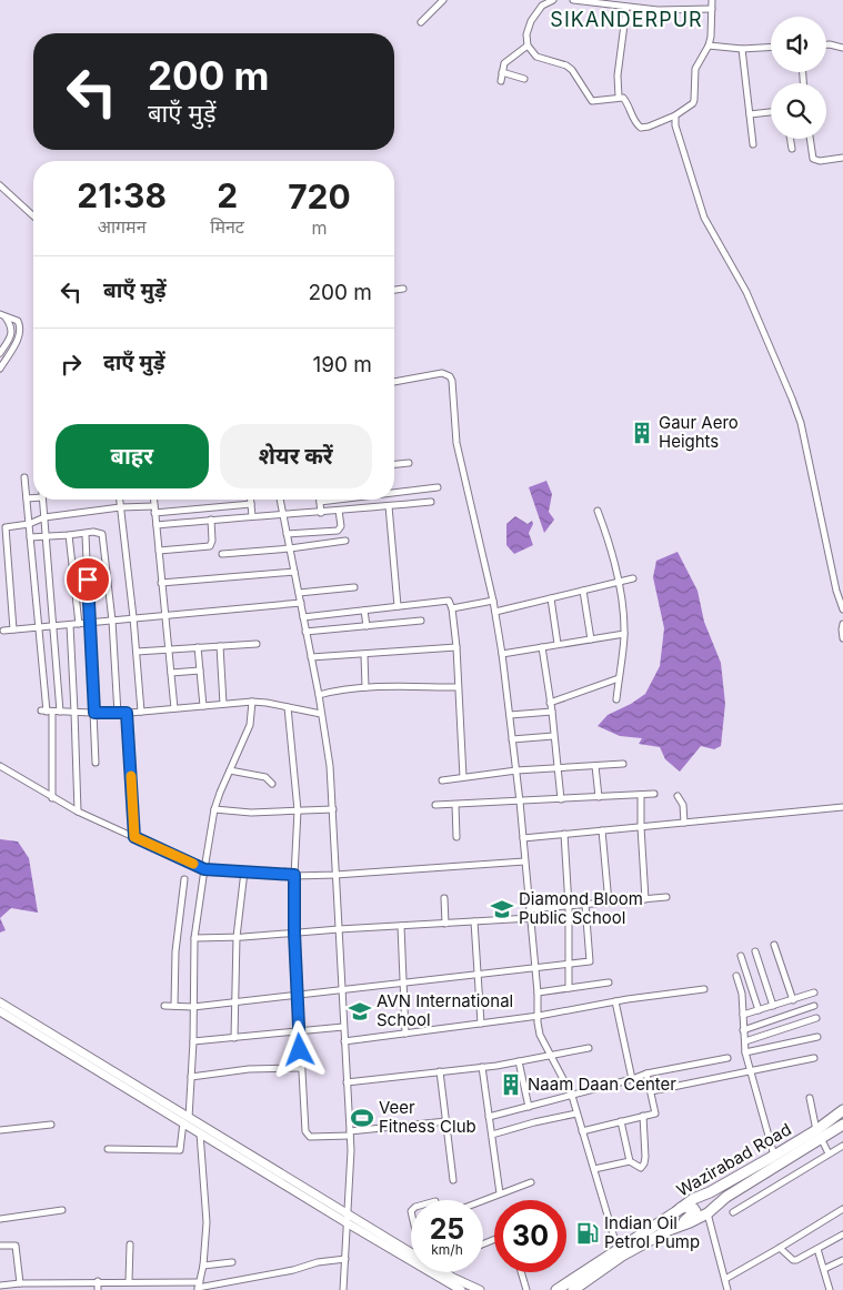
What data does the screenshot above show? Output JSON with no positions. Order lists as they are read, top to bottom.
{
  "streets": {
    "highway": ["Wazirabad Road"]
  },
  "districts": ["SIKANDERPUR"],
  "places": {
    "building": ["Gaur Aero Heights", "Naam Daan Center"],
    "school or university": ["Diamond Bloom Public School", "AVN International School"],
    "sports": ["Veer Fitness Club"],
    "fuel station": ["Indian Oil Petrol Pump"]
  },
  "page": {
    "turn": ["200 m", "बाएँ मुड़ें"],
    "eta": [
      "21:38",
      "आगमन",
      "2",
      "मिनट",
      "720",
      "m"
    ],
    "list": [
      {
        "name": "बाएँ मुड़ें",
        "value": "200 m"
      },
      {
        "name": "दाएँ मुड़ें",
        "value": "190 m"
      }
    ],
    "buttons": ["बाहर", "शेयर करें"],
    "speed": "25 km/h",
    "limit": "30"
  }
}
